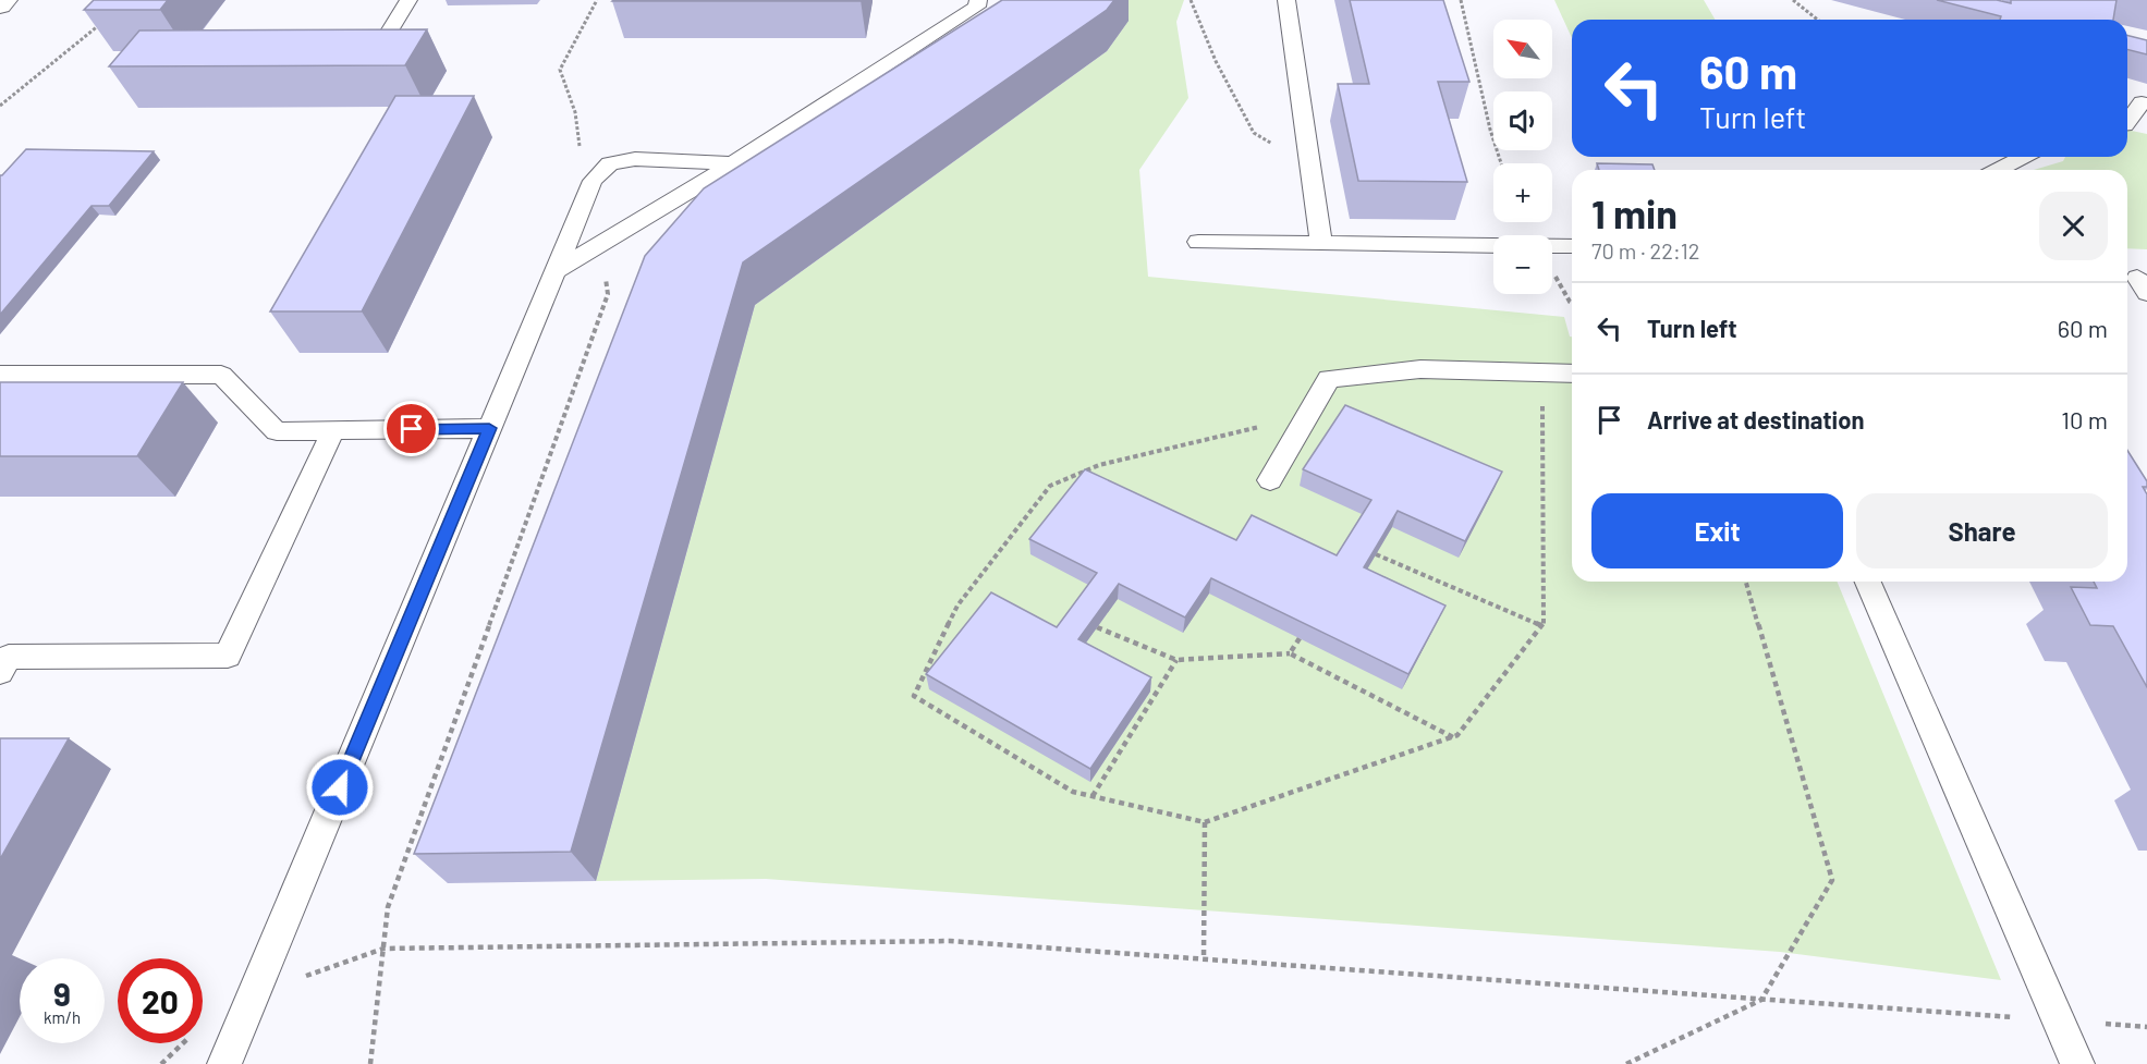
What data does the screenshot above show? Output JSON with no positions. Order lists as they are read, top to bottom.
{
  "north": "top left",
  "page": {
    "map_buttons": ["+", "−"],
    "turn": ["60 m", "Turn left"],
    "heading": ["1 min", "70 m · 22:12"],
    "list": [
      {
        "name": "Turn left",
        "value": "60 m"
      },
      {
        "name": "Arrive at destination",
        "value": "10 m"
      }
    ],
    "buttons": ["Exit", "Share"],
    "speed": "9 km/h",
    "limit": "20"
  }
}
